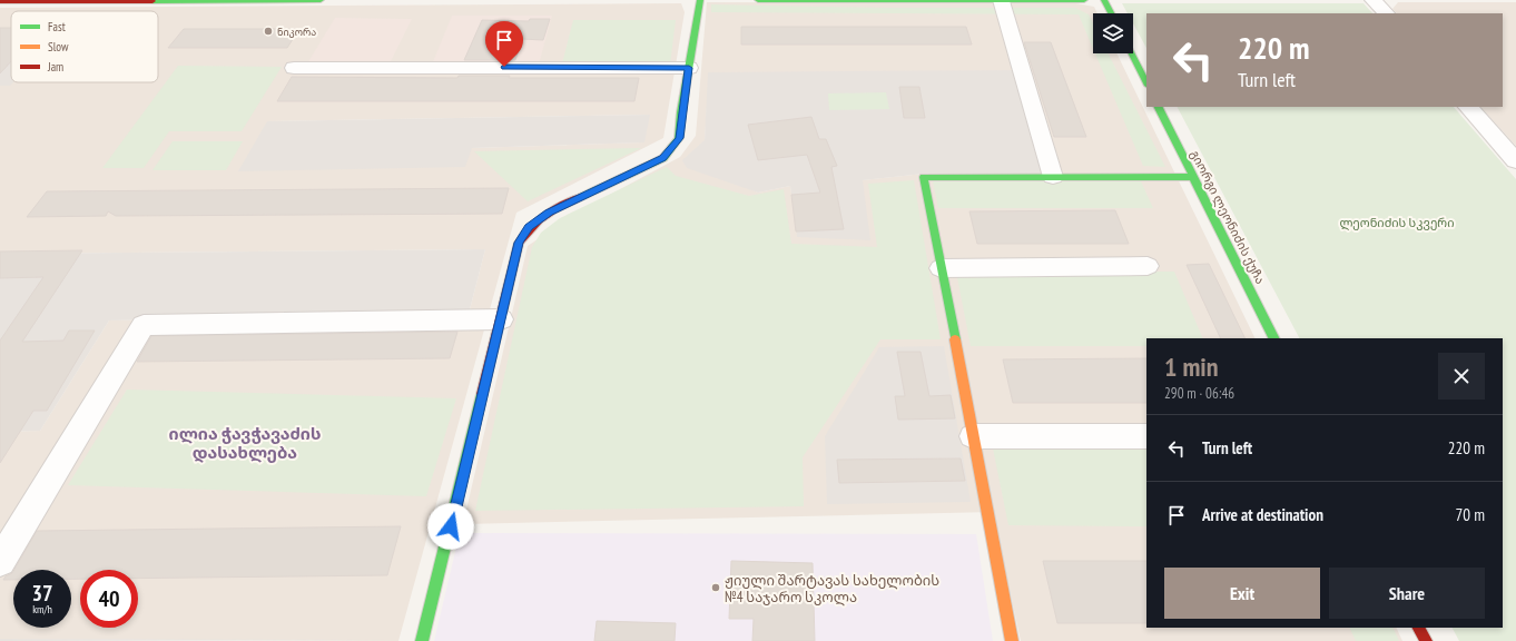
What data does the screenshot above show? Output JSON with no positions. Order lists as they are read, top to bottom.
{
  "streets": {
    "street": ["გიორგი ლეონიძის ქუჩა"]
  },
  "districts": ["ილია ჭავჭავაძის დასახლება"],
  "parks": ["ლეონიძის სკვერი"],
  "places": ["ნიკორა", "ჟიული შარტავას სახელობის №4 საჯარო სკოლა"],
  "legend": ["Fast", "Slow", "Jam"],
  "page": {
    "turn": ["220 m", "Turn left"],
    "heading": ["1 min", "290 m · 06:46"],
    "list": [
      {
        "name": "Turn left",
        "value": "220 m"
      },
      {
        "name": "Arrive at destination",
        "value": "70 m"
      }
    ],
    "buttons": ["Exit", "Share"],
    "speed": "37 km/h",
    "limit": "40"
  }
}
